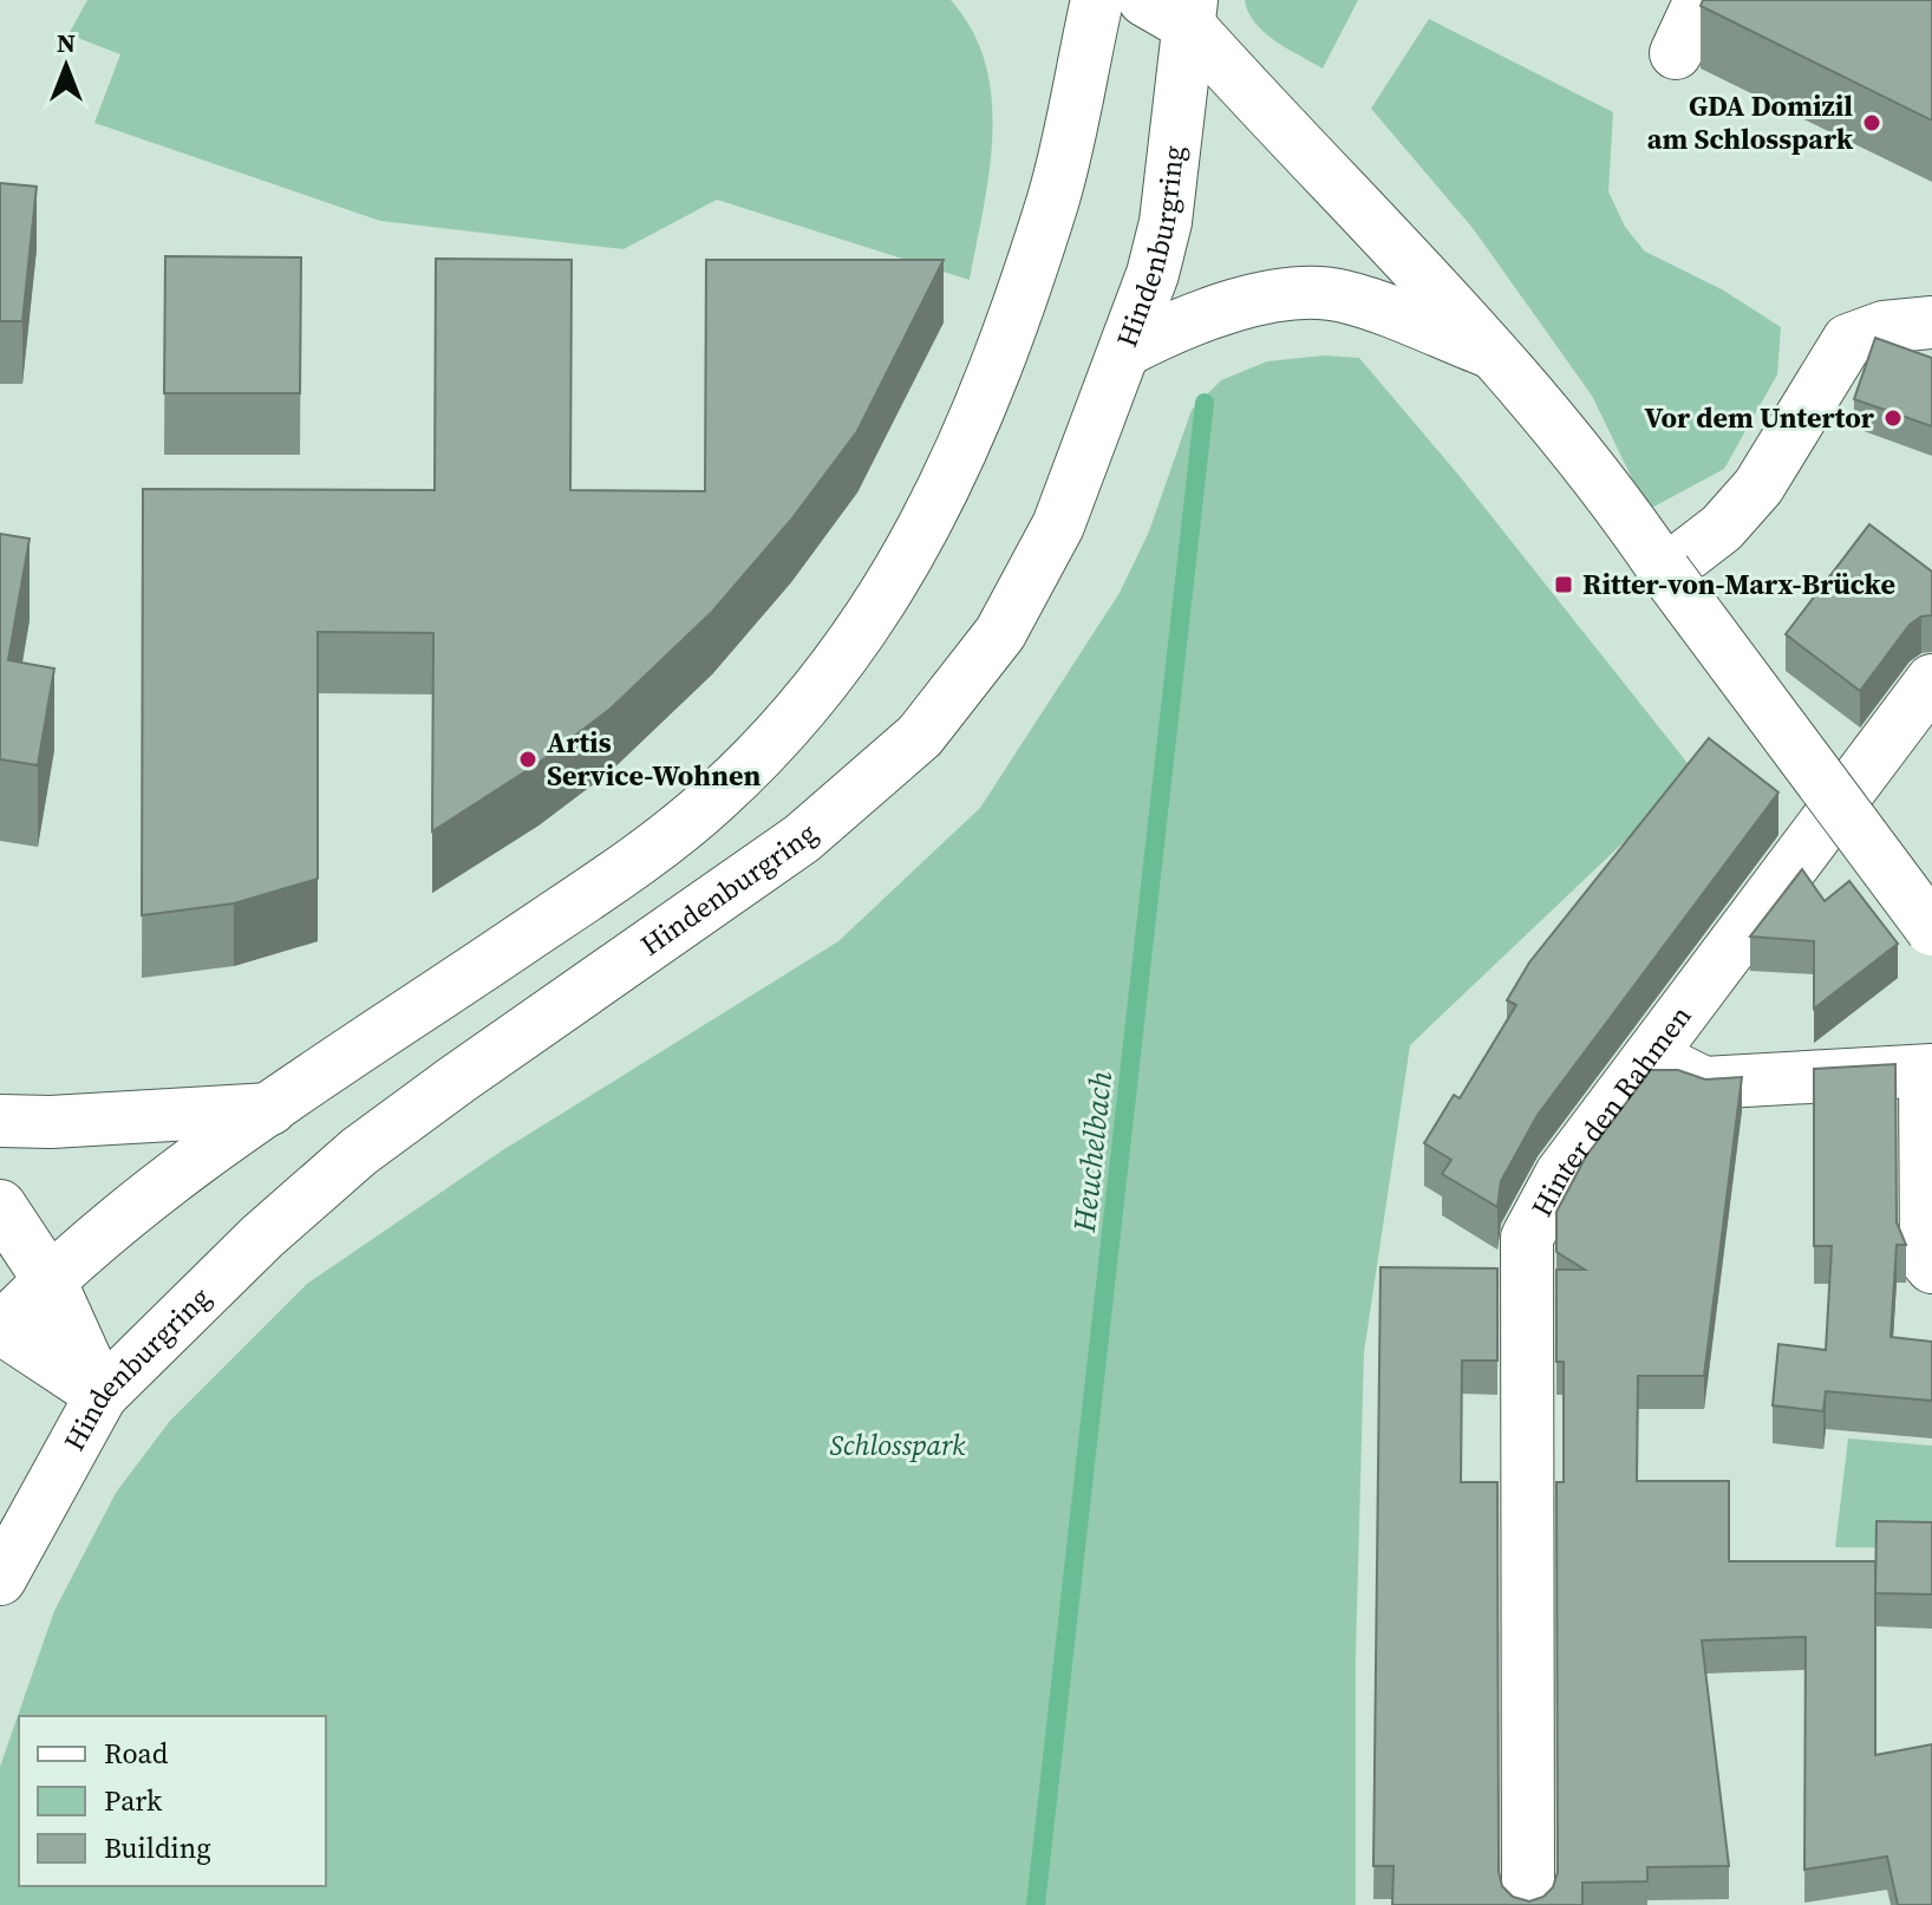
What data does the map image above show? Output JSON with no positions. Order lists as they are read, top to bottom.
{
  "streets": {
    "street": ["Hindenburgring", "Hinter den Rahmen"]
  },
  "water": ["Heuchelbach"],
  "parks": ["Schlosspark"],
  "places": {
    "other": ["GDA Domizil am Schlosspark", "Vor dem Untertor", "Artis Service-Wohnen"],
    "transit": ["Ritter-von-Marx-Brücke"]
  },
  "legend": ["Road", "Park", "Building"],
  "north": "top"
}
